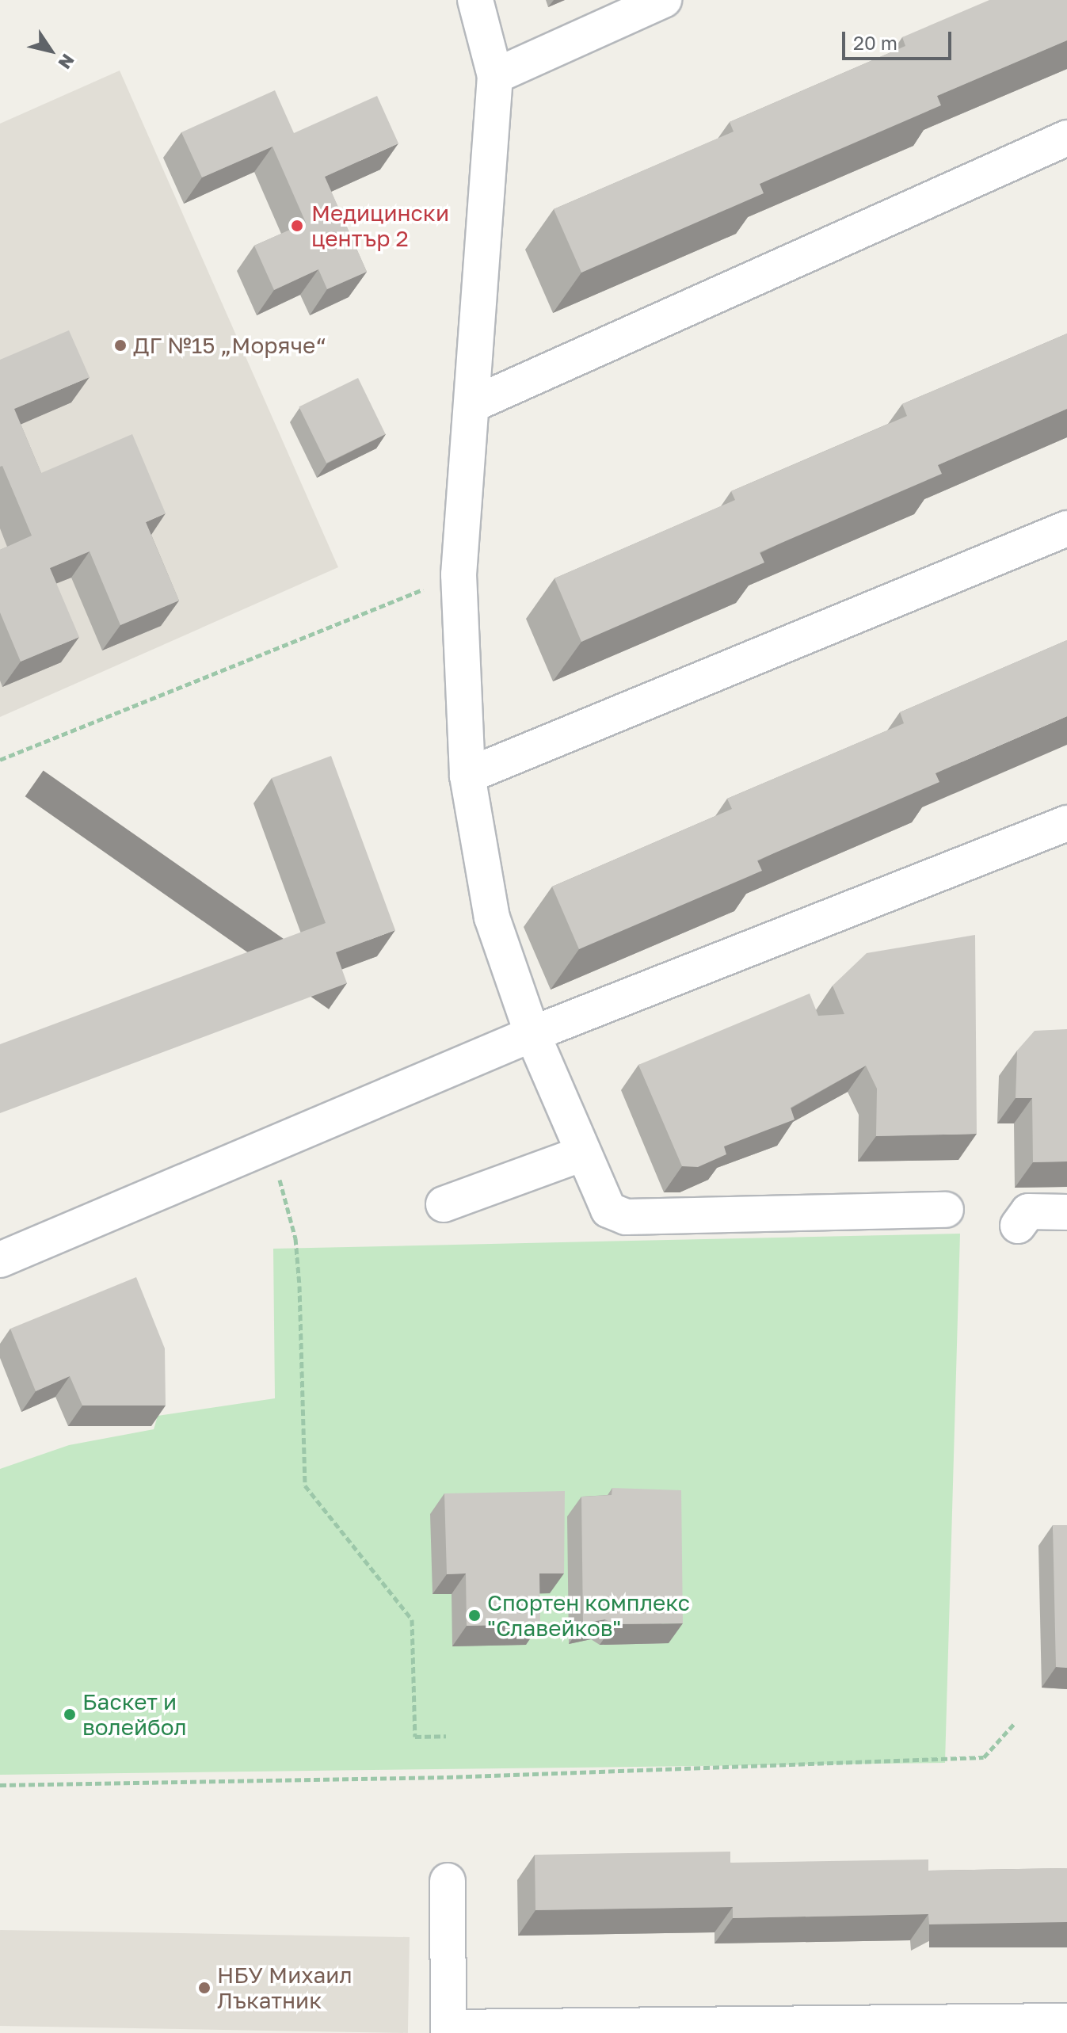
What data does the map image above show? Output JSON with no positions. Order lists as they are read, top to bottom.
{
  "places": [
    "Медицински център 2",
    "ДГ №15 „Моряче“",
    "Спортен комплекс \"Славейков\"",
    "Баскет и волейбол",
    "НБУ Михаил Лъкатник"
  ],
  "scale_bar": "20 m",
  "north": "bottom right"
}
